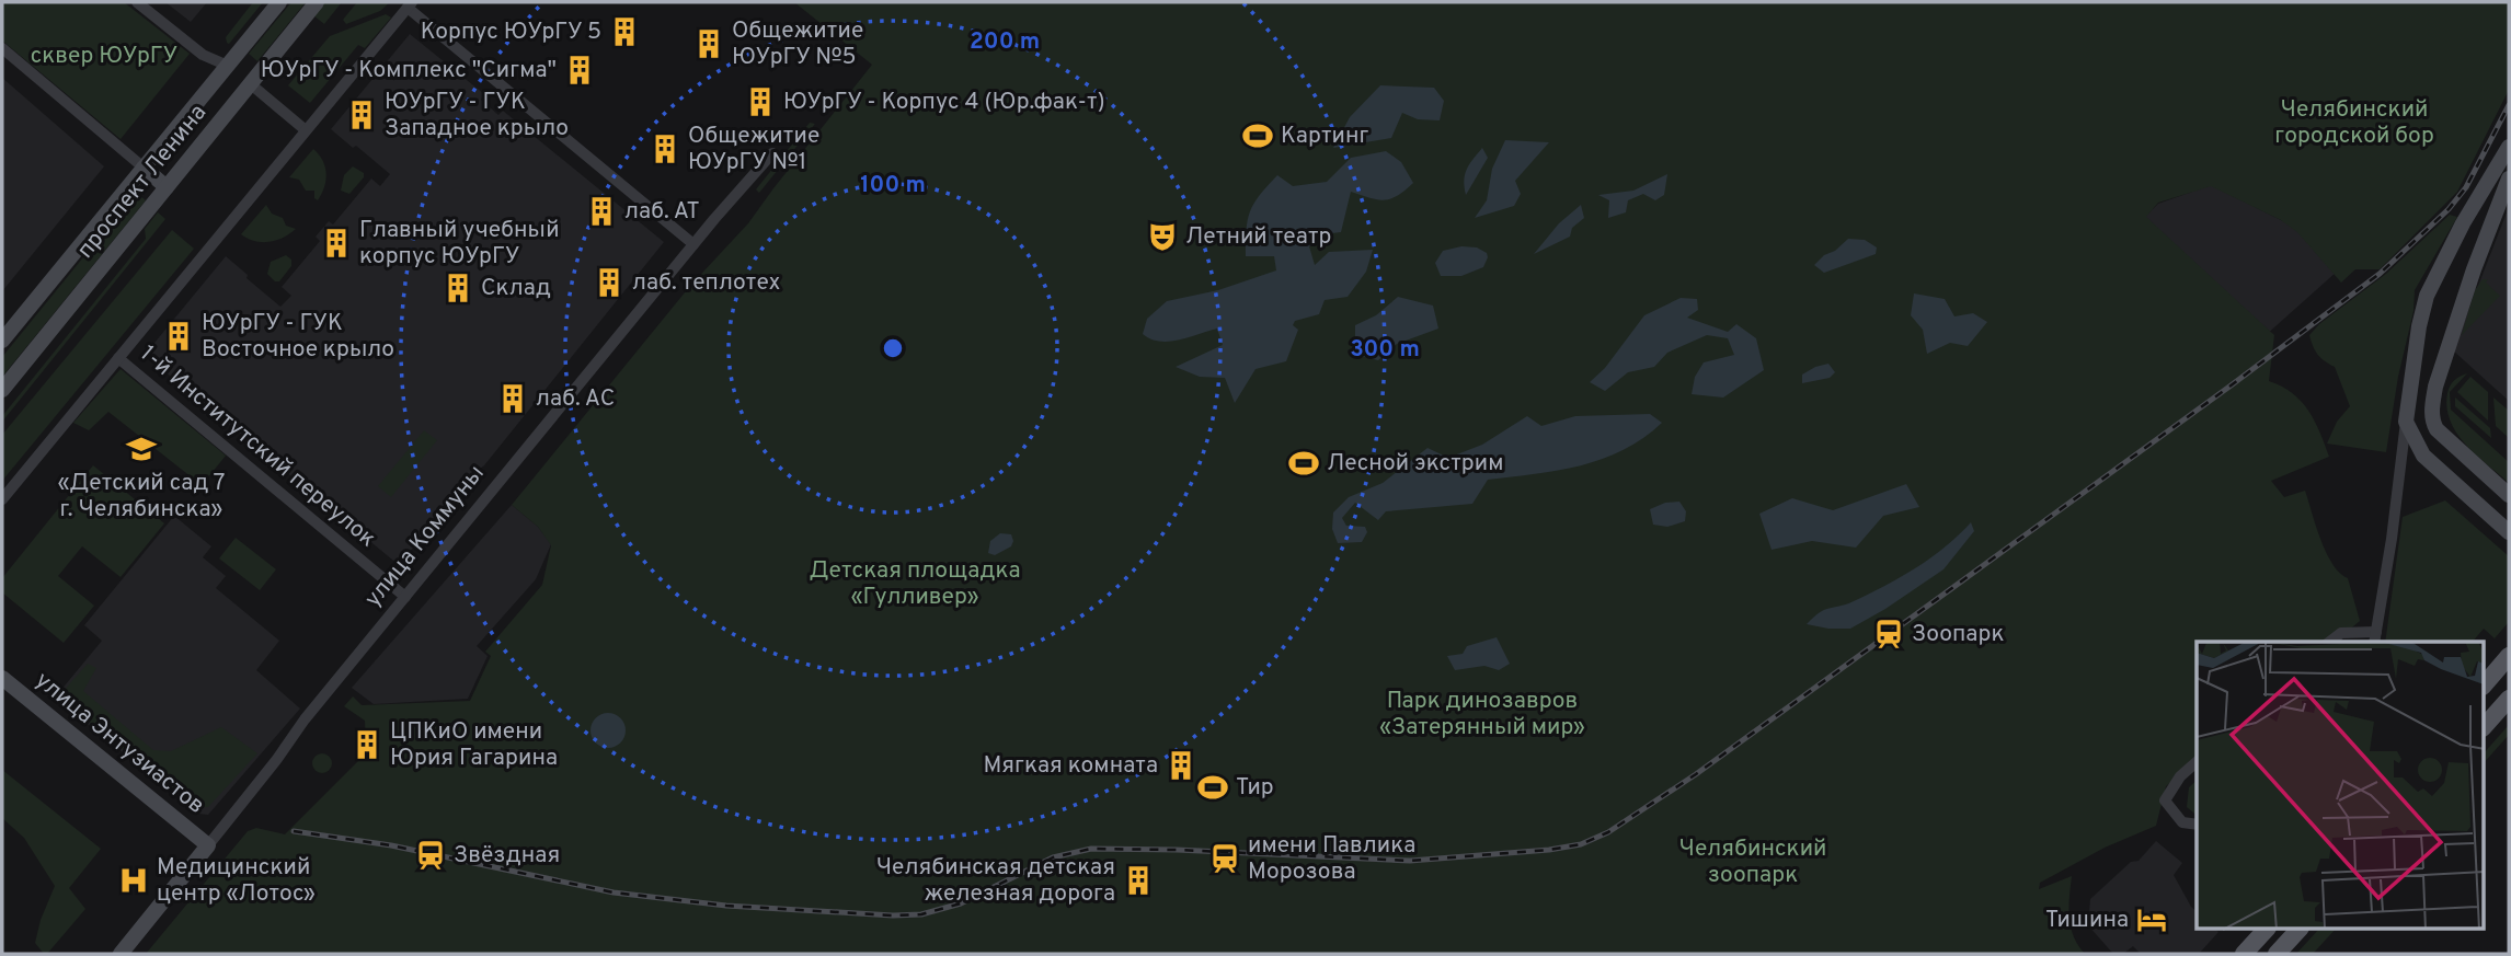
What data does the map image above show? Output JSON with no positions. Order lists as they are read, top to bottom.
{
  "streets": {
    "street": [
      "проспект Ленина",
      "1-й Институтский переулок",
      "улица Коммуны",
      "улица Энтузиастов"
    ]
  },
  "crossings": [
    ["1-й Институтский переулок", "улица Коммуны"],
    ["улица Коммуны", "улица Энтузиастов"]
  ],
  "parks": [
    "сквер ЮУрГУ",
    "Челябинский городской бор",
    "Детская площадка «Гулливер»",
    "Парк динозавров «Затерянный мир»",
    "Челябинский зоопарк"
  ],
  "places": {
    "building": [
      "Корпус ЮУрГУ 5",
      "Общежитие ЮУрГУ №5",
      "ЮУрГУ - Комплекс \"Сигма\"",
      "ЮУрГУ - Корпус 4 (Юр.фак-т)",
      "ЮУрГУ - ГУК Западное крыло",
      "Общежитие ЮУрГУ №1",
      "лаб. АТ",
      "Главный учебный корпус ЮУрГУ",
      "лаб. теплотех",
      "Склад",
      "ЮУрГУ - ГУК Восточное крыло",
      "лаб. АС",
      "ЦПКиО имени Юрия Гагарина",
      "Мягкая комната",
      "Челябинская детская железная дорога"
    ],
    "sports": ["Картинг", "Лесной экстрим", "Тир"],
    "theatre": ["Летний театр"],
    "school or university": ["«Детский сад 7 г. Челябинска»"],
    "station": ["Зоопарк", "Звёздная", "имени Павлика Морозова"],
    "hospital": ["Медицинский центр «Лотос»"],
    "hotel": ["Тишина"]
  },
  "rings": ["200 m", "100 m", "300 m"]
}
